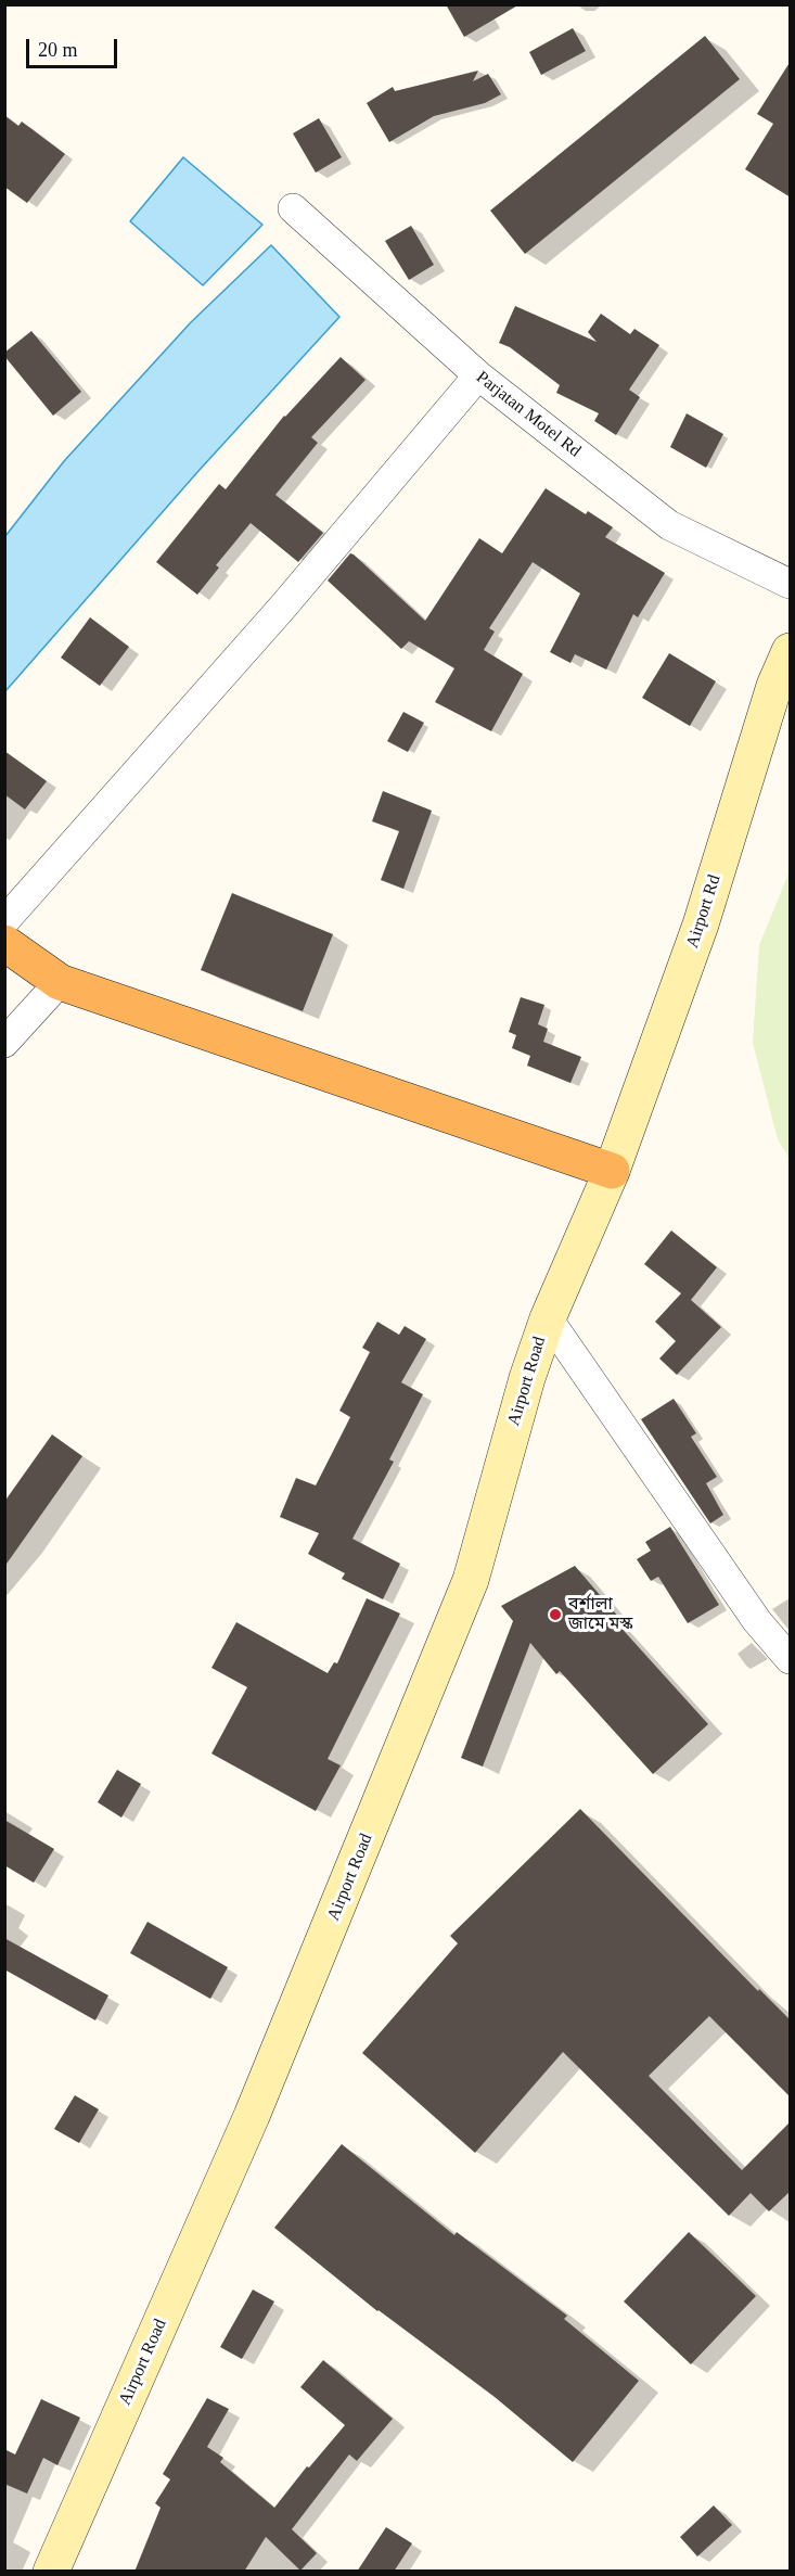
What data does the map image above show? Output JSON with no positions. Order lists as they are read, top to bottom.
{
  "streets": {
    "main road": ["Airport Rd", "Airport Road"],
    "street": ["Parjatan Motel Rd"]
  },
  "crossings": [
    ["Airport Rd", "Airport Road"]
  ],
  "places": ["বর্শালা জামে মস্ক"],
  "scale_bar": "20 m"
}
